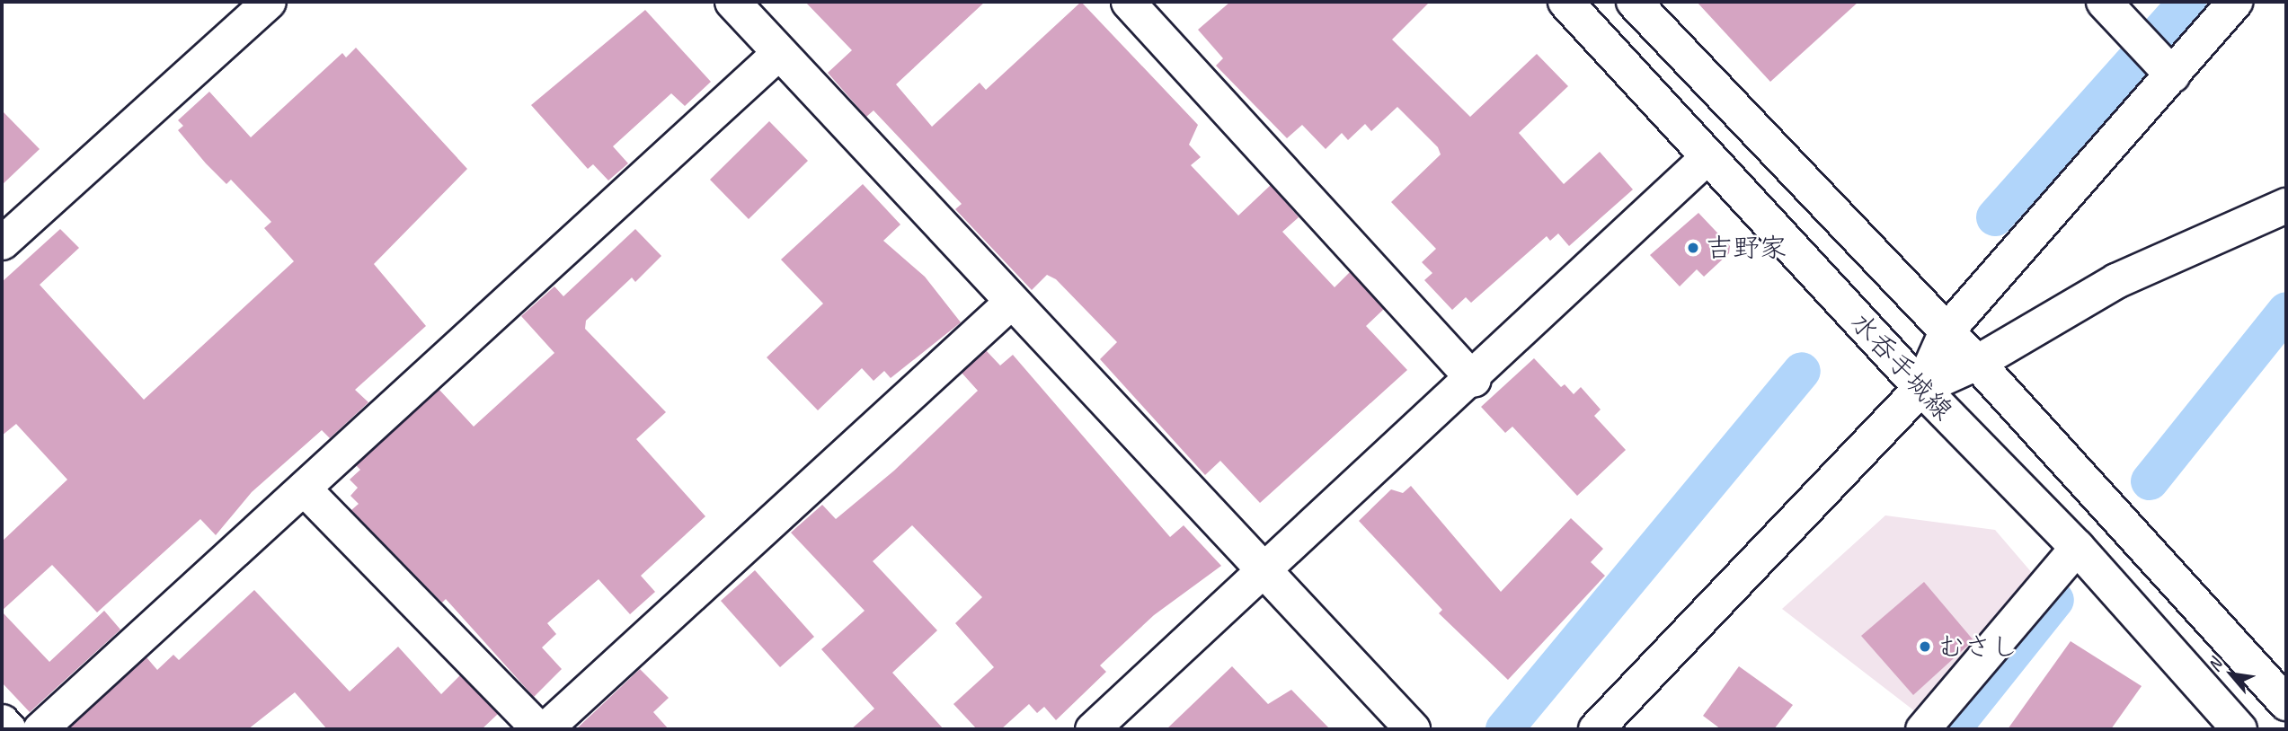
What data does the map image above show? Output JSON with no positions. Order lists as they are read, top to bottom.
{
  "streets": {
    "street": ["水呑手城線"]
  },
  "places": ["吉野家", "むさし"],
  "north": "top left"
}
